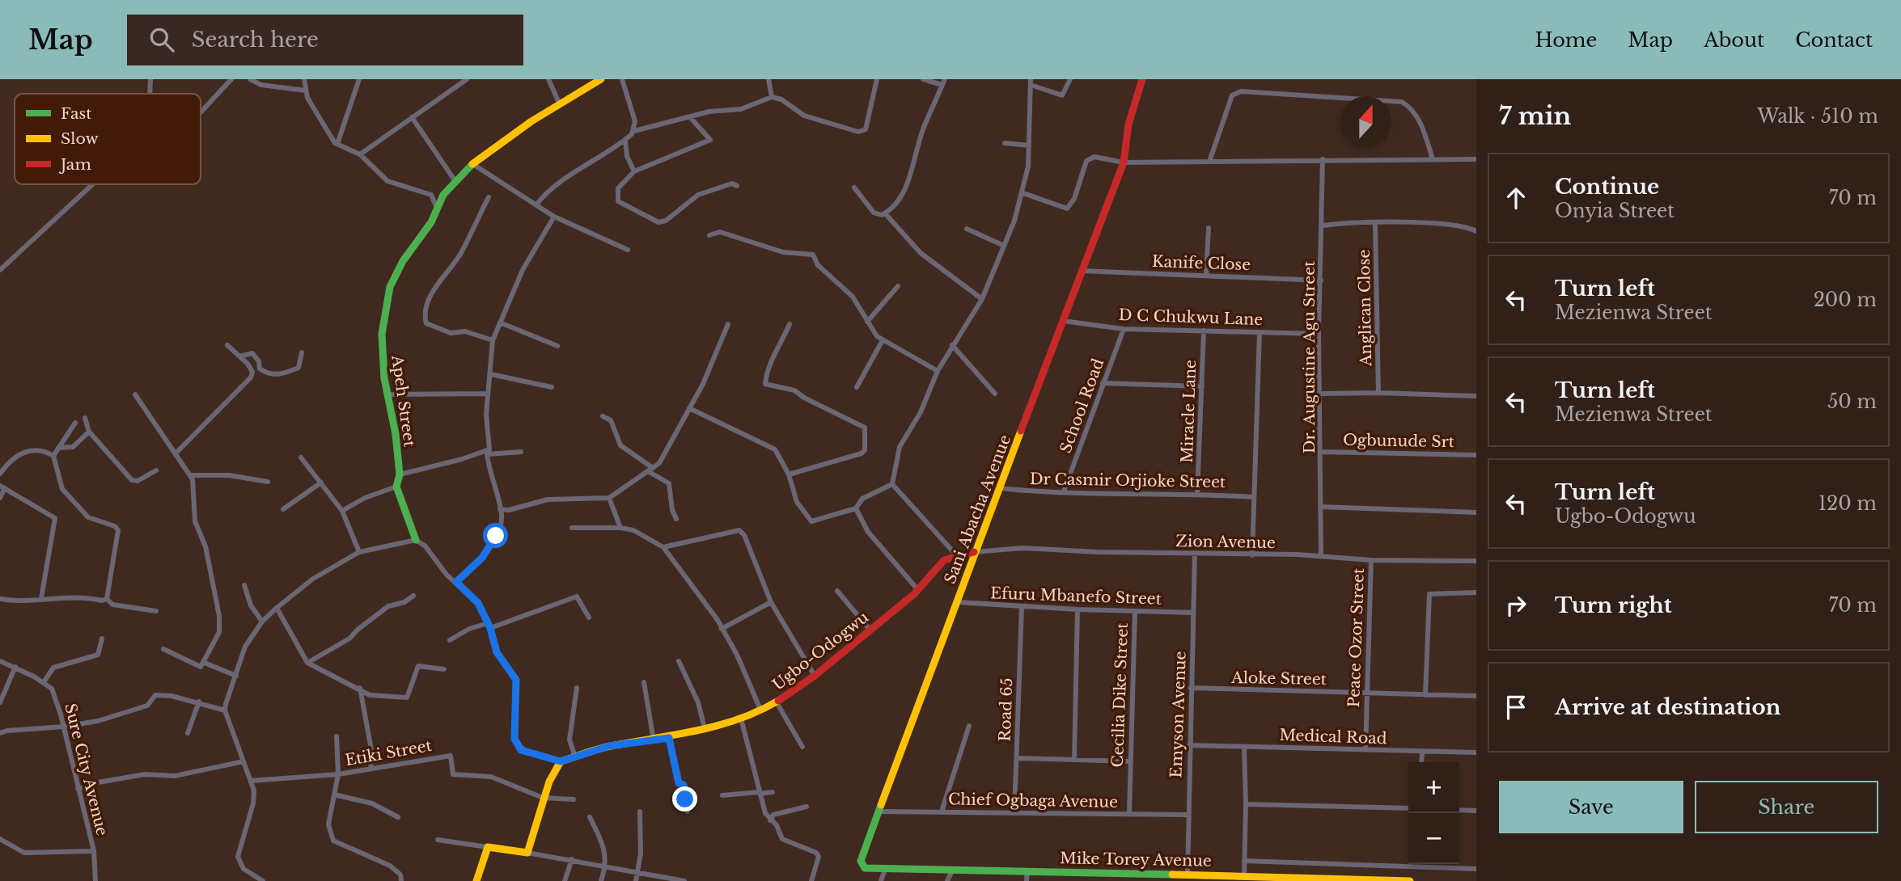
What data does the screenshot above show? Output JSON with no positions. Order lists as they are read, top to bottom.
{
  "streets": {
    "street": [
      "Kanife Close",
      "Anglican Close",
      "D C Chukwu Lane",
      "Dr. Augustine Agu Street",
      "Apeh Street",
      "School Road",
      "Miracle Lane",
      "Ogbunude Srt",
      "Dr Casmir Orjioke Street",
      "Sani Abacha Avenue",
      "Zion Avenue",
      "Efuru Mbanefo Street",
      "Peace Ozor Street",
      "Ugbo-Odogwu",
      "Aloke Street",
      "Cecilia Dike Street",
      "Road 65",
      "Emyson Avenue",
      "Medical Road",
      "Etiki Street",
      "Sure City Avenue",
      "Chief Ogbaga Avenue",
      "Mike Torey Avenue"
    ]
  },
  "crossings": [
    ["Kanife Close", "Dr. Augustine Agu Street"],
    ["Kanife Close", "Sani Abacha Avenue"],
    ["D C Chukwu Lane", "Dr. Augustine Agu Street"],
    ["D C Chukwu Lane", "School Road"],
    ["D C Chukwu Lane", "Miracle Lane"],
    ["D C Chukwu Lane", "Sani Abacha Avenue"],
    ["Dr. Augustine Agu Street", "Ogbunude Srt"],
    ["Dr. Augustine Agu Street", "Zion Avenue"],
    ["School Road", "Dr Casmir Orjioke Street"],
    ["Miracle Lane", "Dr Casmir Orjioke Street"],
    ["Dr Casmir Orjioke Street", "Sani Abacha Avenue"],
    ["Sani Abacha Avenue", "Zion Avenue"],
    ["Sani Abacha Avenue", "Efuru Mbanefo Street"],
    ["Sani Abacha Avenue", "Ugbo-Odogwu"],
    ["Sani Abacha Avenue", "Chief Ogbaga Avenue"],
    ["Sani Abacha Avenue", "Mike Torey Avenue"],
    ["Zion Avenue", "Peace Ozor Street"],
    ["Zion Avenue", "Ugbo-Odogwu"],
    ["Zion Avenue", "Emyson Avenue"],
    ["Efuru Mbanefo Street", "Cecilia Dike Street"],
    ["Efuru Mbanefo Street", "Road 65"],
    ["Efuru Mbanefo Street", "Emyson Avenue"],
    ["Peace Ozor Street", "Aloke Street"],
    ["Peace Ozor Street", "Medical Road"],
    ["Aloke Street", "Emyson Avenue"],
    ["Cecilia Dike Street", "Chief Ogbaga Avenue"],
    ["Road 65", "Chief Ogbaga Avenue"],
    ["Emyson Avenue", "Medical Road"],
    ["Emyson Avenue", "Chief Ogbaga Avenue"],
    ["Emyson Avenue", "Mike Torey Avenue"]
  ],
  "legend": ["Fast", "Slow", "Jam"],
  "north": "top",
  "page": {
    "header": "Map",
    "search": "Search here",
    "nav": [
      "Home",
      "Map",
      "About",
      "Contact"
    ],
    "heading": ["7 min", "Walk · 510 m"],
    "list": [
      ["Continue", "Onyia Street", "70 m"],
      ["Turn left", "Mezienwa Street", "200 m"],
      ["Turn left", "Mezienwa Street", "50 m"],
      ["Turn left", "Ugbo-Odogwu", "120 m"],
      ["Turn right", "70 m"],
      "Arrive at destination"
    ],
    "map_buttons": ["+", "−"],
    "buttons": ["Save", "Share"]
  }
}
